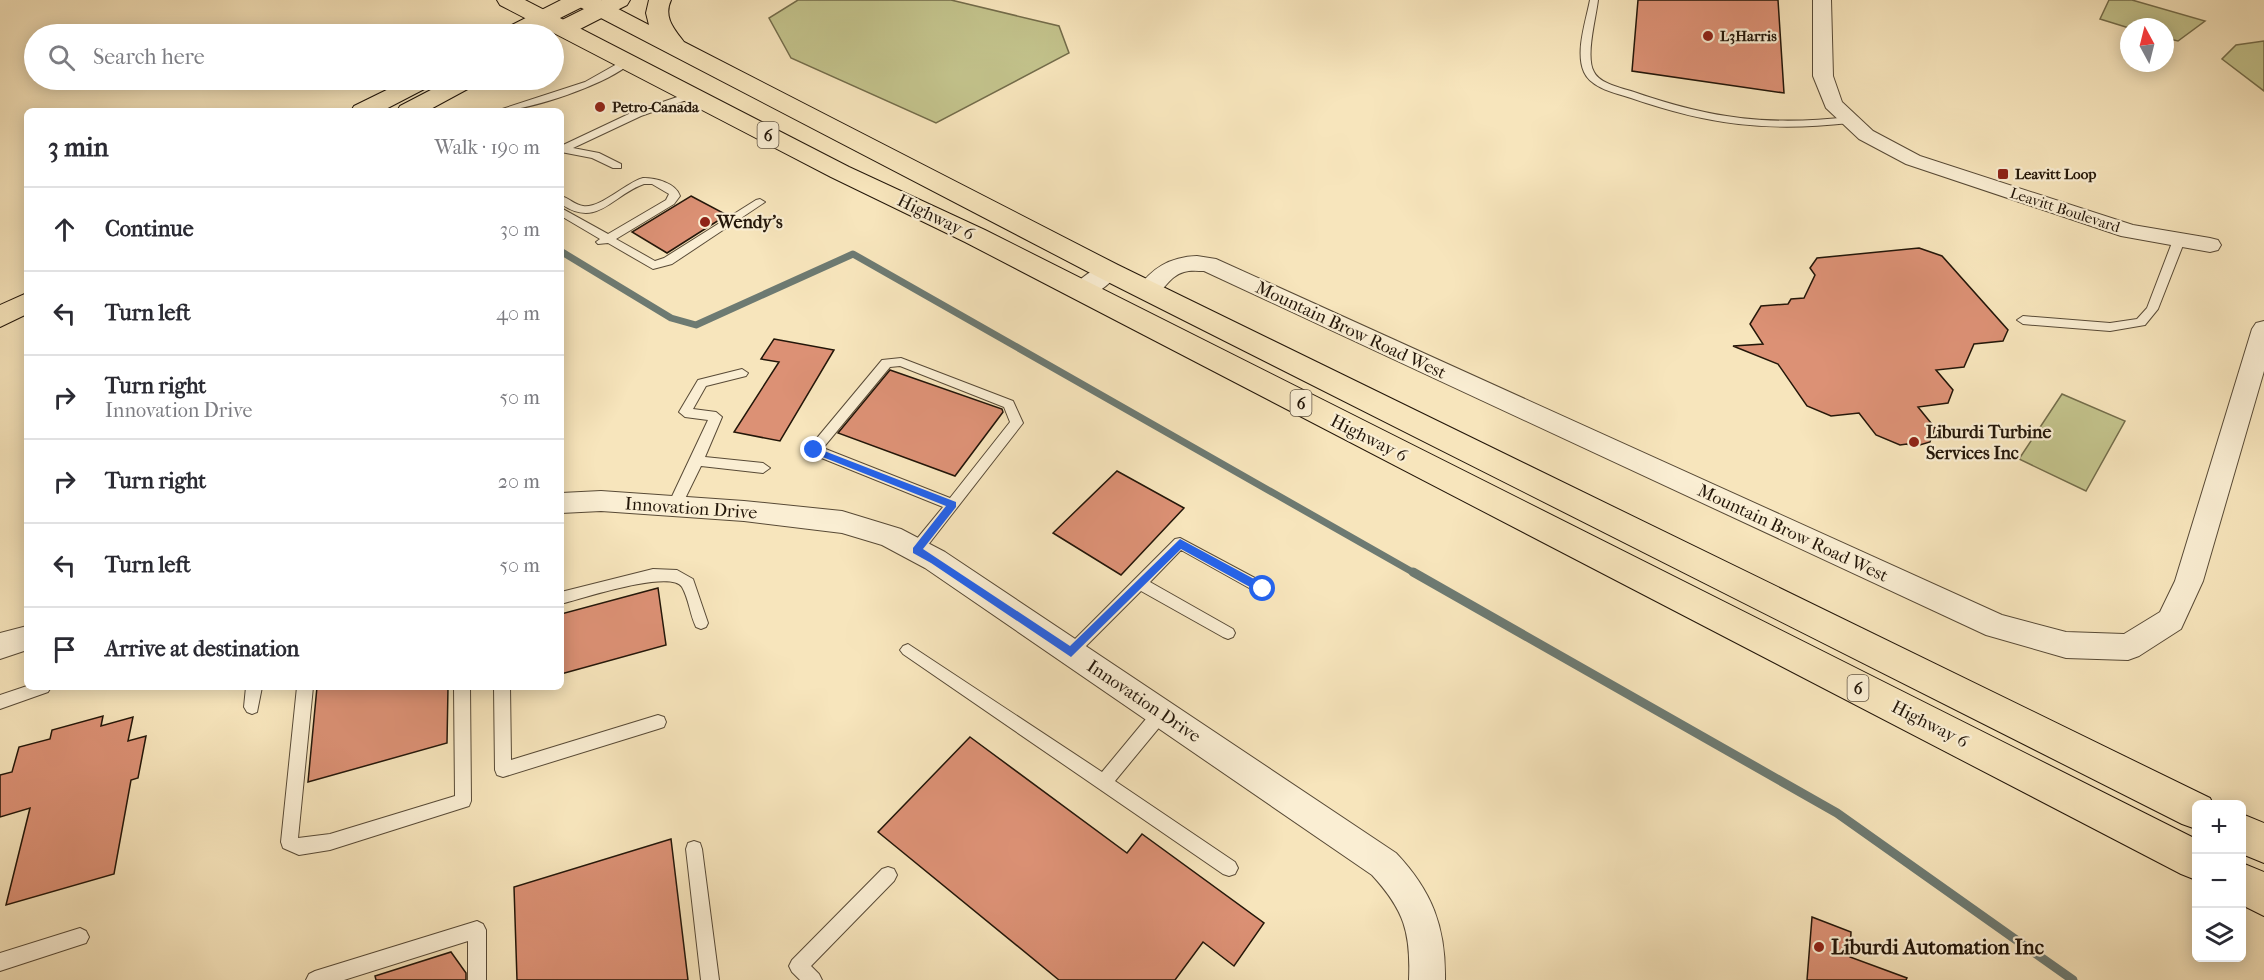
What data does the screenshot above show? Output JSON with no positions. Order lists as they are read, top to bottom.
{
  "streets": {
    "main road": ["6", "Highway 6"],
    "street": ["Leavitt Boulevard", "Mountain Brow Road West", "Innovation Drive"]
  },
  "crossings": [
    ["Highway 6", "Mountain Brow Road West"]
  ],
  "places": {
    "other": [
      "L3Harris",
      "Petro-Canada",
      "Wendy's",
      "Liburdi Turbine Services Inc",
      "Liburdi Automation Inc"
    ],
    "transit": ["Leavitt Loop"]
  },
  "north": "top",
  "page": {
    "search": "Search here",
    "heading": ["3 min", "Walk · 190 m"],
    "list": [
      ["Continue", "30 m"],
      ["Turn left", "40 m"],
      ["Turn right", "Innovation Drive", "50 m"],
      ["Turn right", "20 m"],
      ["Turn left", "50 m"],
      "Arrive at destination"
    ],
    "map_buttons": ["+", "−"]
  }
}
